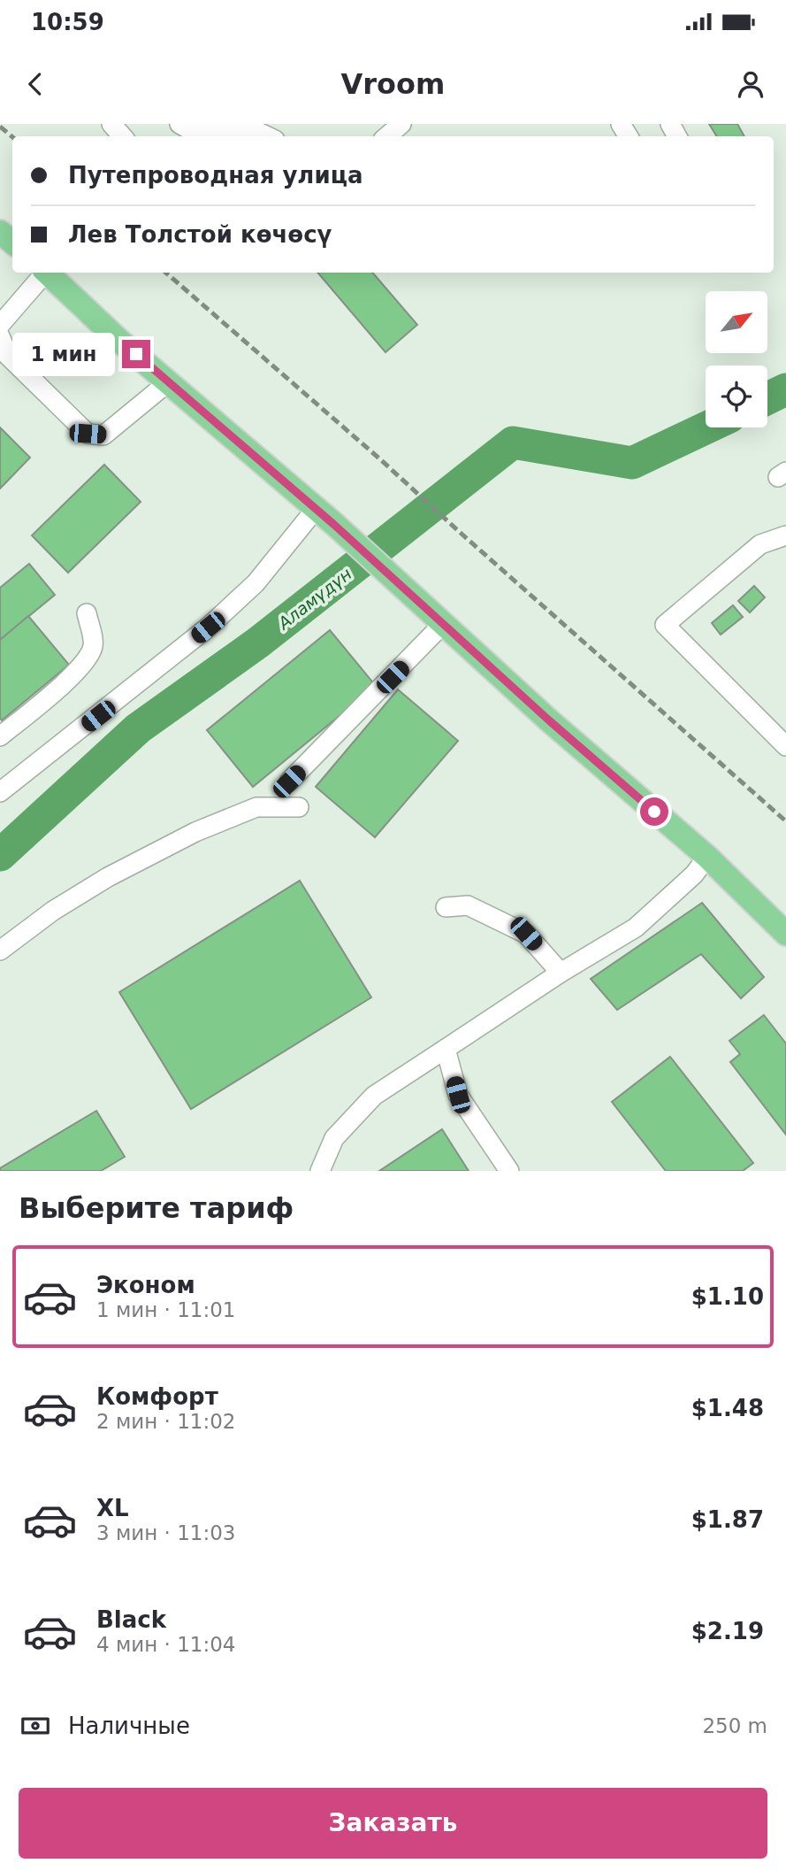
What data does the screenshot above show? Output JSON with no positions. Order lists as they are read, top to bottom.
{
  "water": ["Аламүдүн"],
  "north": "top right",
  "page": {
    "status": "10:59",
    "header": "Vroom",
    "banner": ["Путепроводная улица", "Лев Толстой көчөсү"],
    "bubble": "1 мин",
    "heading": "Выберите тариф",
    "list": [
      {
        "name": "Эконом",
        "note": "1 мин · 11:01",
        "value": "$1.10"
      },
      {
        "name": "Комфорт",
        "note": "2 мин · 11:02",
        "value": "$1.48"
      },
      {
        "name": "XL",
        "note": "3 мин · 11:03",
        "value": "$1.87"
      },
      {
        "name": "Black",
        "note": "4 мин · 11:04",
        "value": "$2.19"
      }
    ],
    "pay": ["Наличные", "250 m"],
    "buttons": "Заказать"
  }
}
